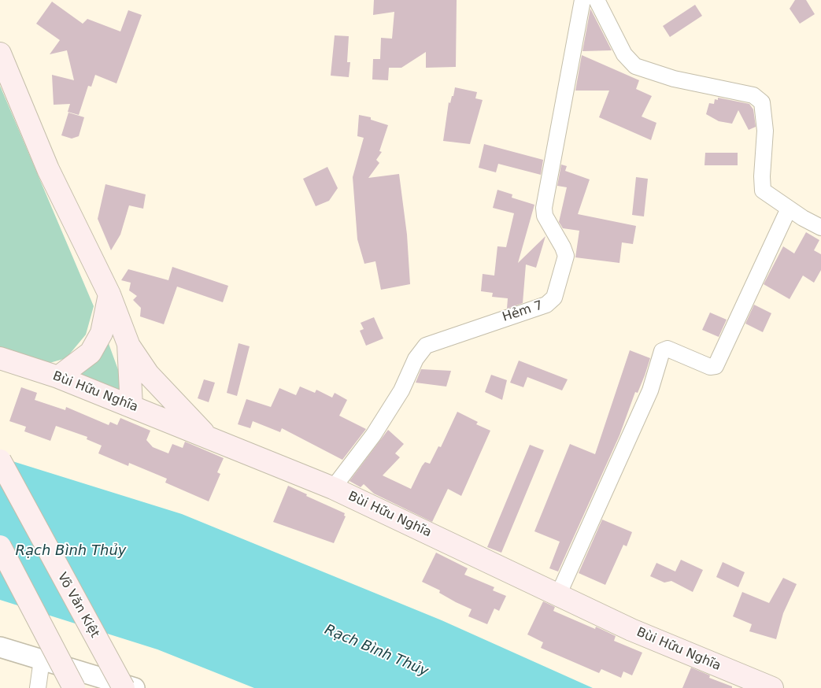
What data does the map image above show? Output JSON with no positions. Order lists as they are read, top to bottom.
{
  "streets": {
    "main road": ["Bùi Hữu Nghĩa", "Võ Văn Kiệt"],
    "street": ["Hẻm 7"]
  },
  "crossings": [
    ["Hẻm 7", "Bùi Hữu Nghĩa"]
  ],
  "water": ["Rạch Bình Thủy"]
}
